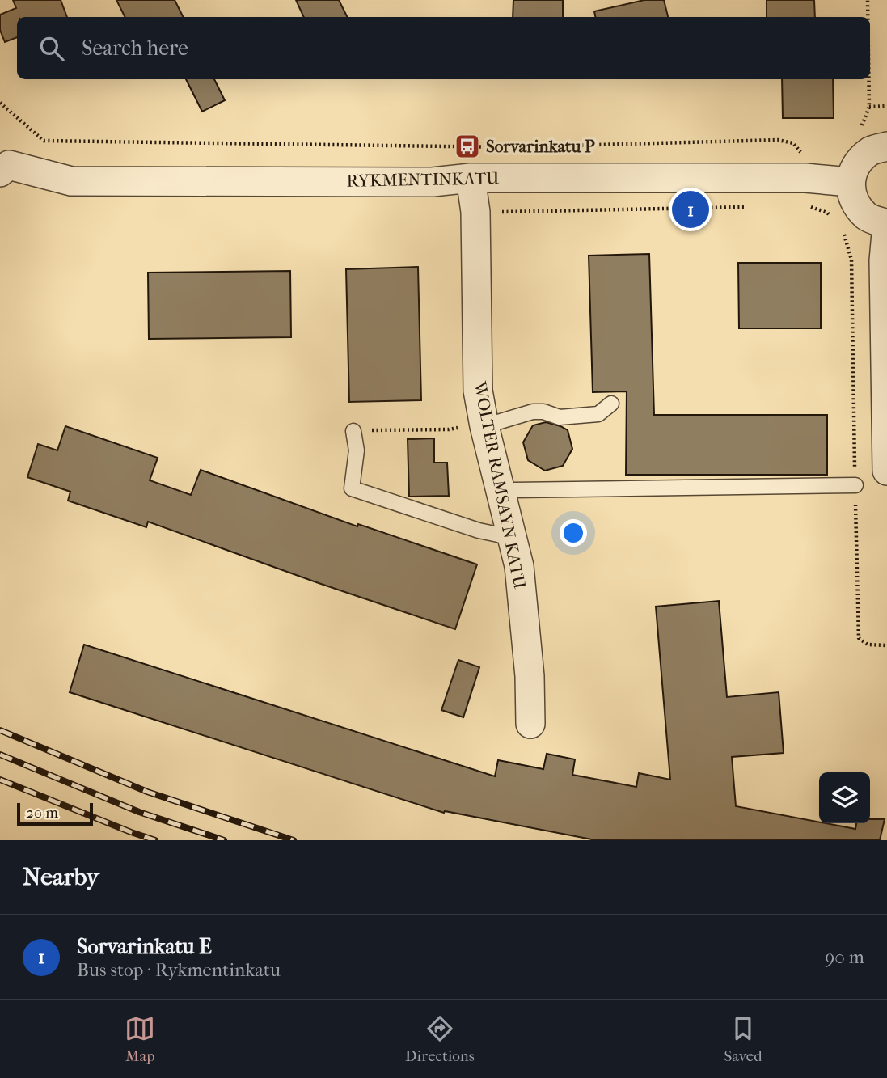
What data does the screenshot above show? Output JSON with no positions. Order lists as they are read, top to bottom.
{
  "streets": {
    "street": ["RYKMENTINKATU", "WOLTER RAMSAYN KATU"]
  },
  "crossings": [
    ["RYKMENTINKATU", "WOLTER RAMSAYN KATU"]
  ],
  "places": {
    "bus stop": ["Sorvarinkatu P"]
  },
  "scale_bar": "20 m",
  "page": {
    "search": "Search here",
    "pins": "1",
    "scale": "20 m",
    "heading": "Nearby",
    "list": [
      {
        "mark": "1",
        "name": "Sorvarinkatu E",
        "note": "Bus stop · Rykmentinkatu",
        "value": "90 m"
      }
    ],
    "nav": ["Map", "Directions", "Saved"]
  }
}
